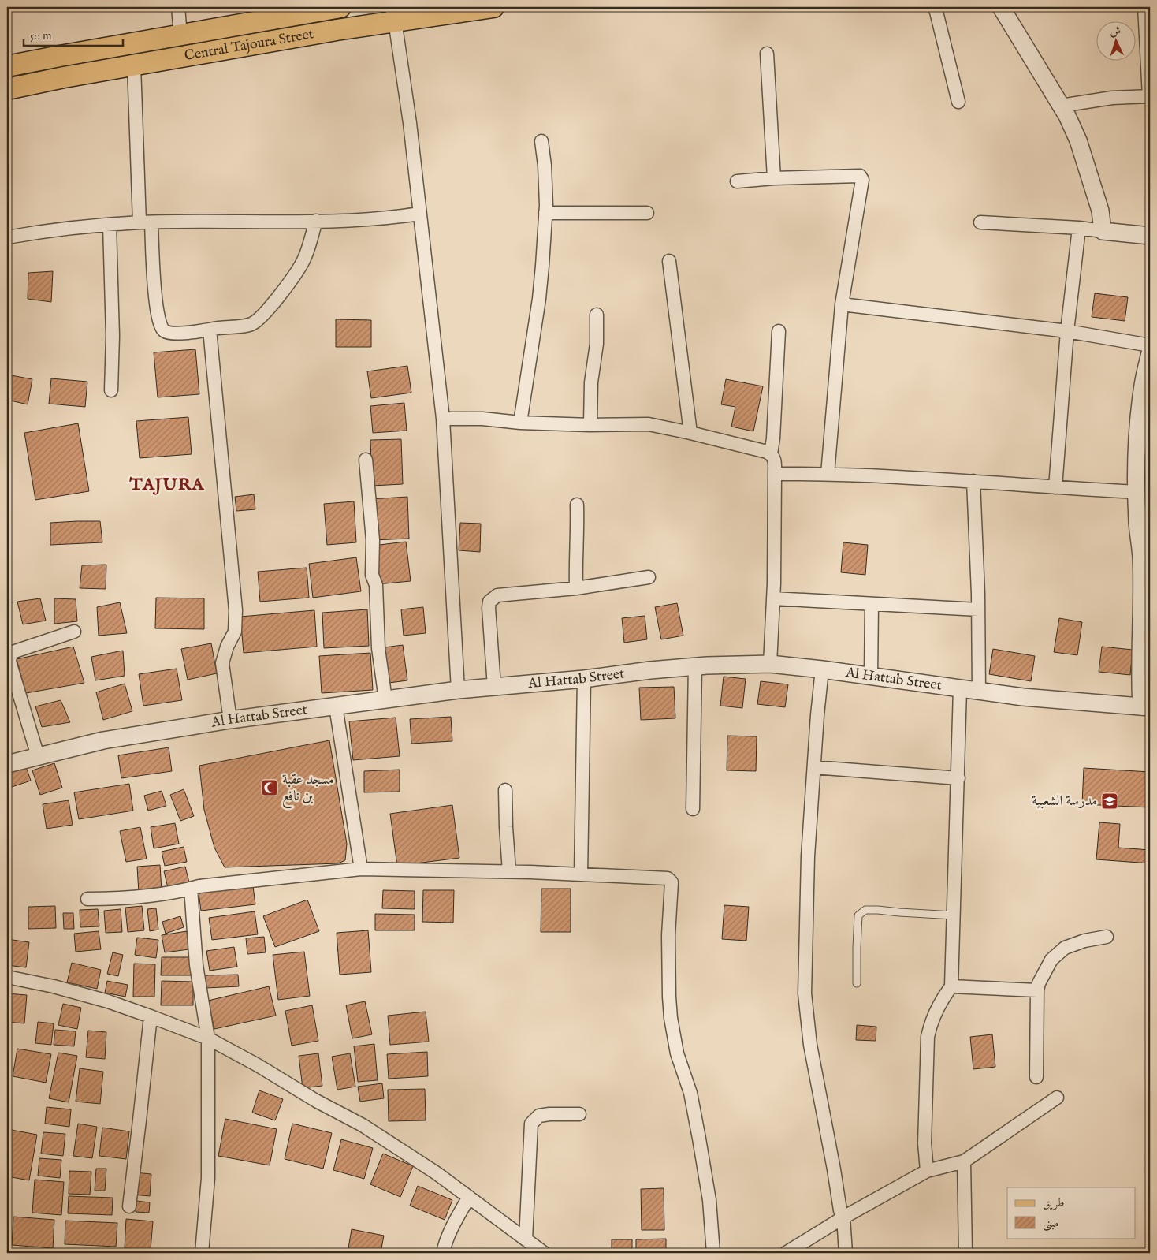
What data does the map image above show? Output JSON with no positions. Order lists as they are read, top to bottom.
{
  "streets": {
    "main road": ["Central Tajoura Street"],
    "street": ["Al Hattab Street"]
  },
  "districts": ["TAJURA"],
  "places": {
    "mosque": ["مسجد عقبة بن نافع"],
    "school or university": ["مدرسة الشعبية"]
  },
  "legend": ["طريق", "مبنى"],
  "scale_bar": "50 m",
  "north": "top"
}
